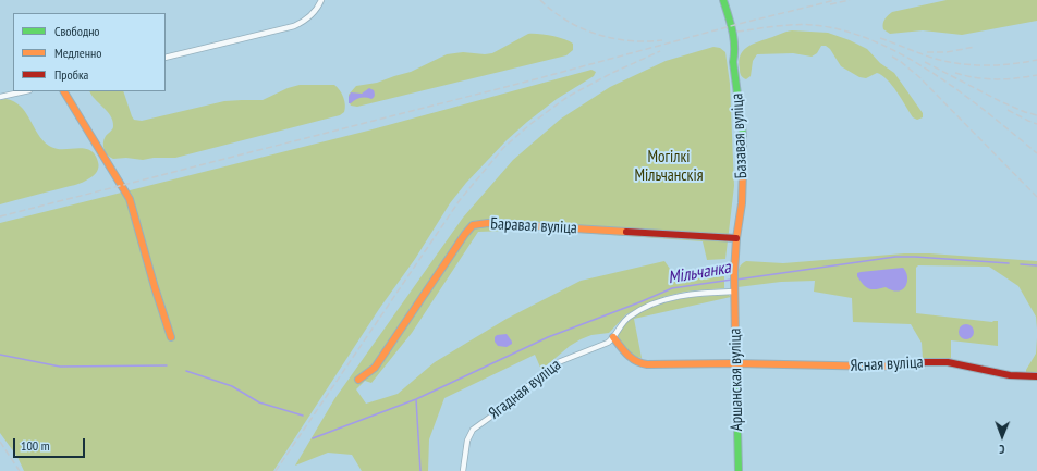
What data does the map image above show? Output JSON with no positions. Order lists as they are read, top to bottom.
{
  "streets": {
    "street": [
      "Базавая вуліца",
      "Баравая вуліца",
      "Ясная вуліца",
      "Аршанская вуліца",
      "Ягадная вуліца"
    ]
  },
  "crossings": [
    ["Базавая вуліца", "Баравая вуліца"],
    ["Базавая вуліца", "Аршанская вуліца"],
    ["Ясная вуліца", "Аршанская вуліца"],
    ["Ясная вуліца", "Ягадная вуліца"],
    ["Аршанская вуліца", "Ягадная вуліца"]
  ],
  "water": ["Мільчанка"],
  "parks": ["Могілкі Мільчанскія"],
  "legend": ["Свободно", "Медленно", "Пробка"],
  "scale_bar": "100 m",
  "north": "bottom"
}
